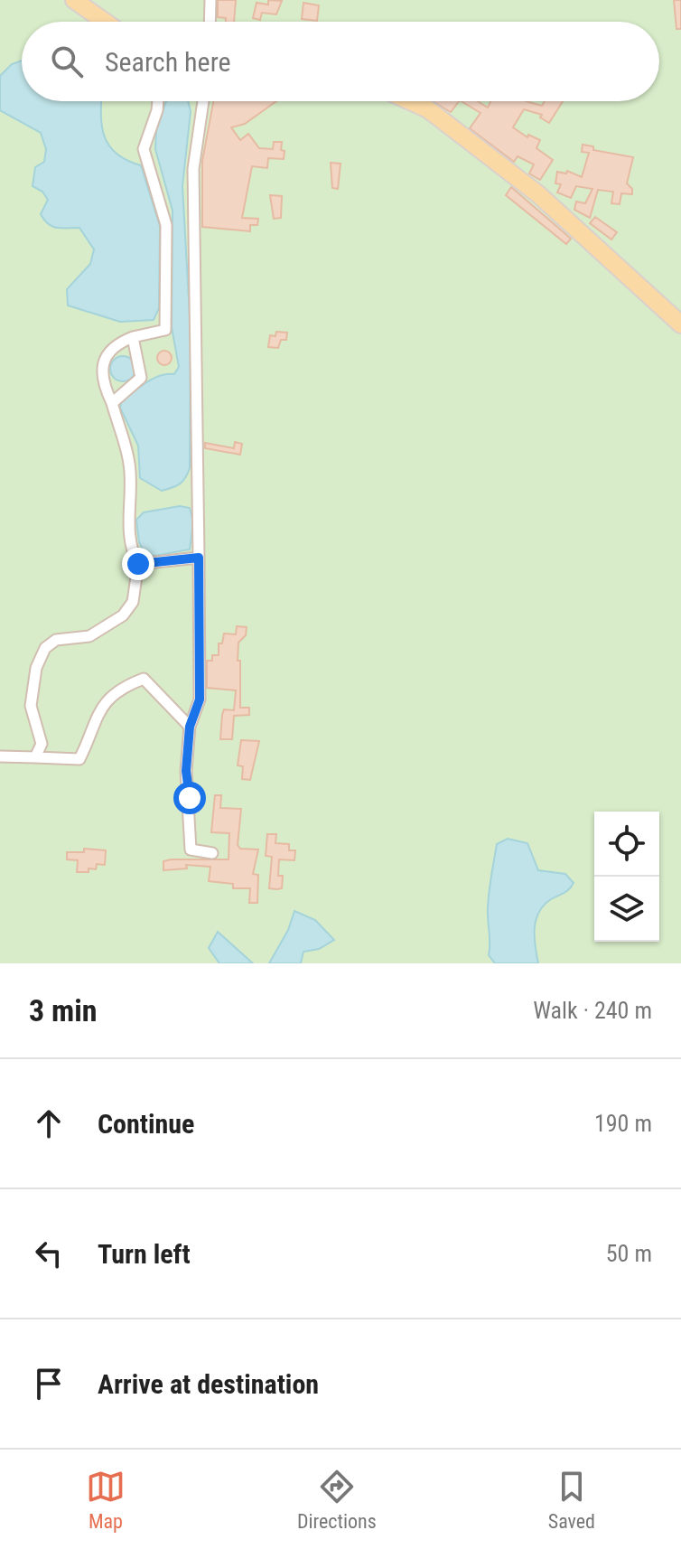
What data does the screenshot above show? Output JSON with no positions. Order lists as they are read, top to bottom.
{
  "page": {
    "search": "Search here",
    "heading": ["3 min", "Walk · 240 m"],
    "list": [
      ["Continue", "190 m"],
      ["Turn left", "50 m"],
      "Arrive at destination"
    ],
    "nav": ["Map", "Directions", "Saved"]
  }
}
